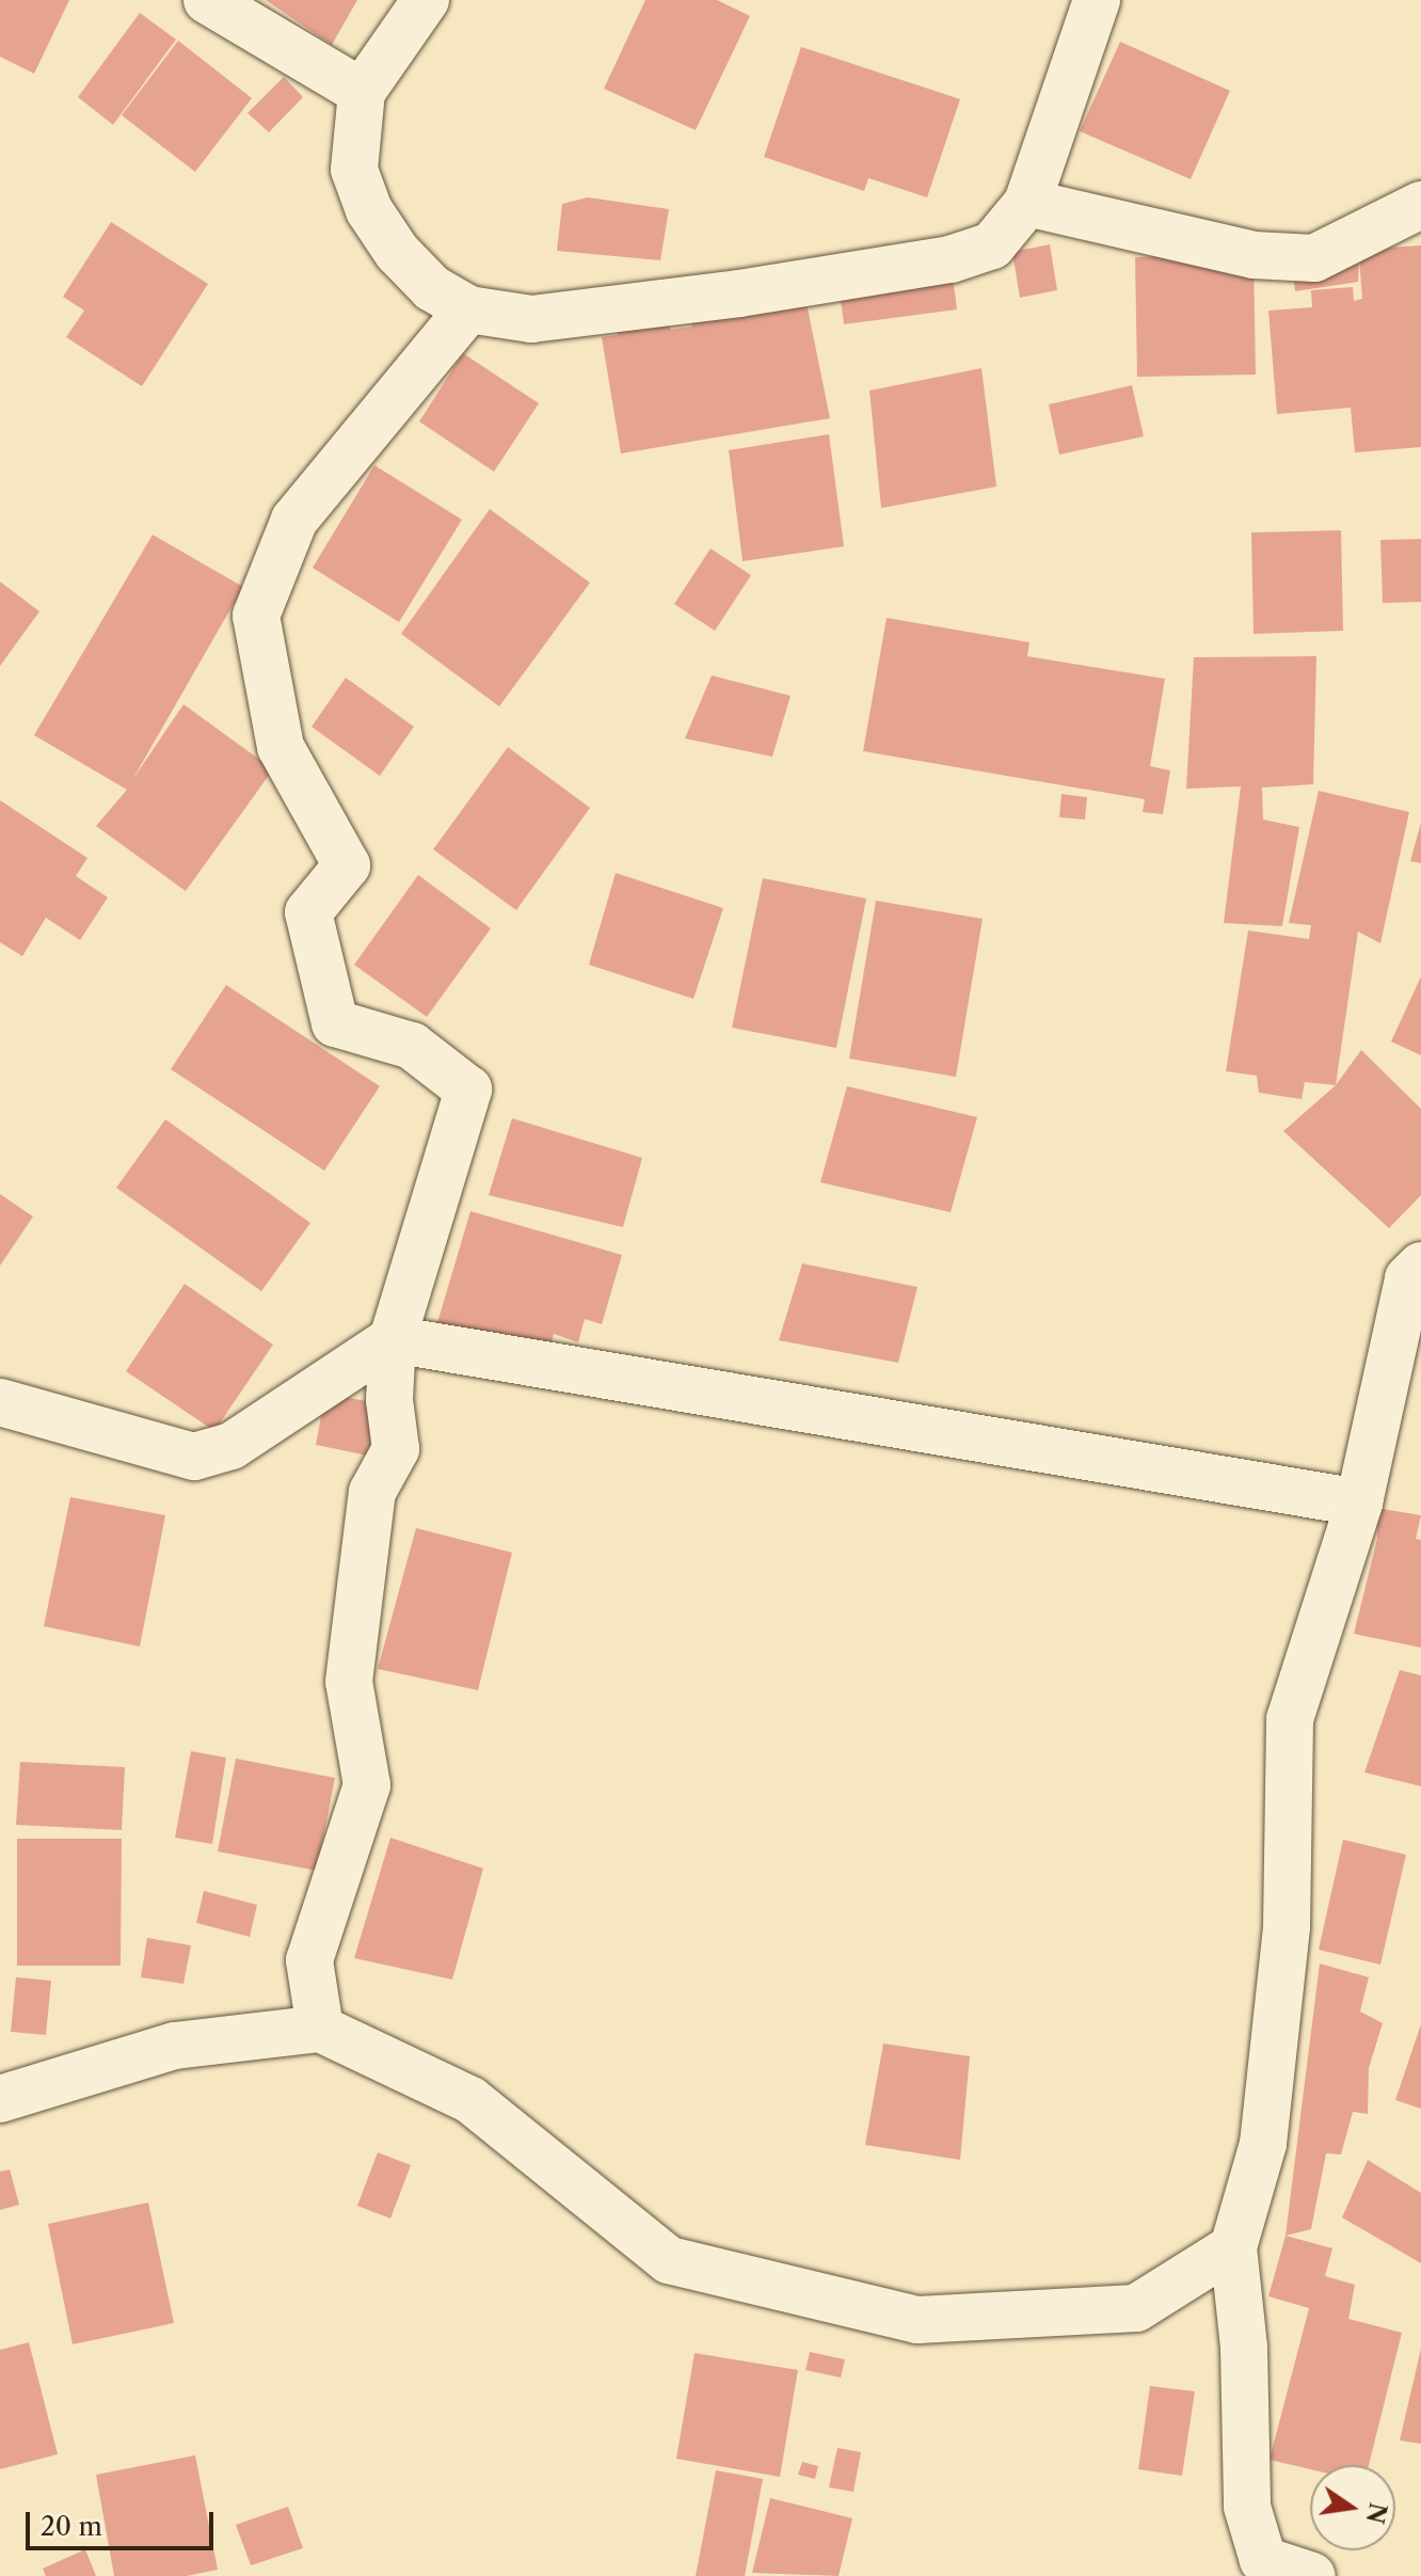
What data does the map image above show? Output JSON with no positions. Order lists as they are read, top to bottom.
{
  "scale_bar": "20 m",
  "north": "right"
}
